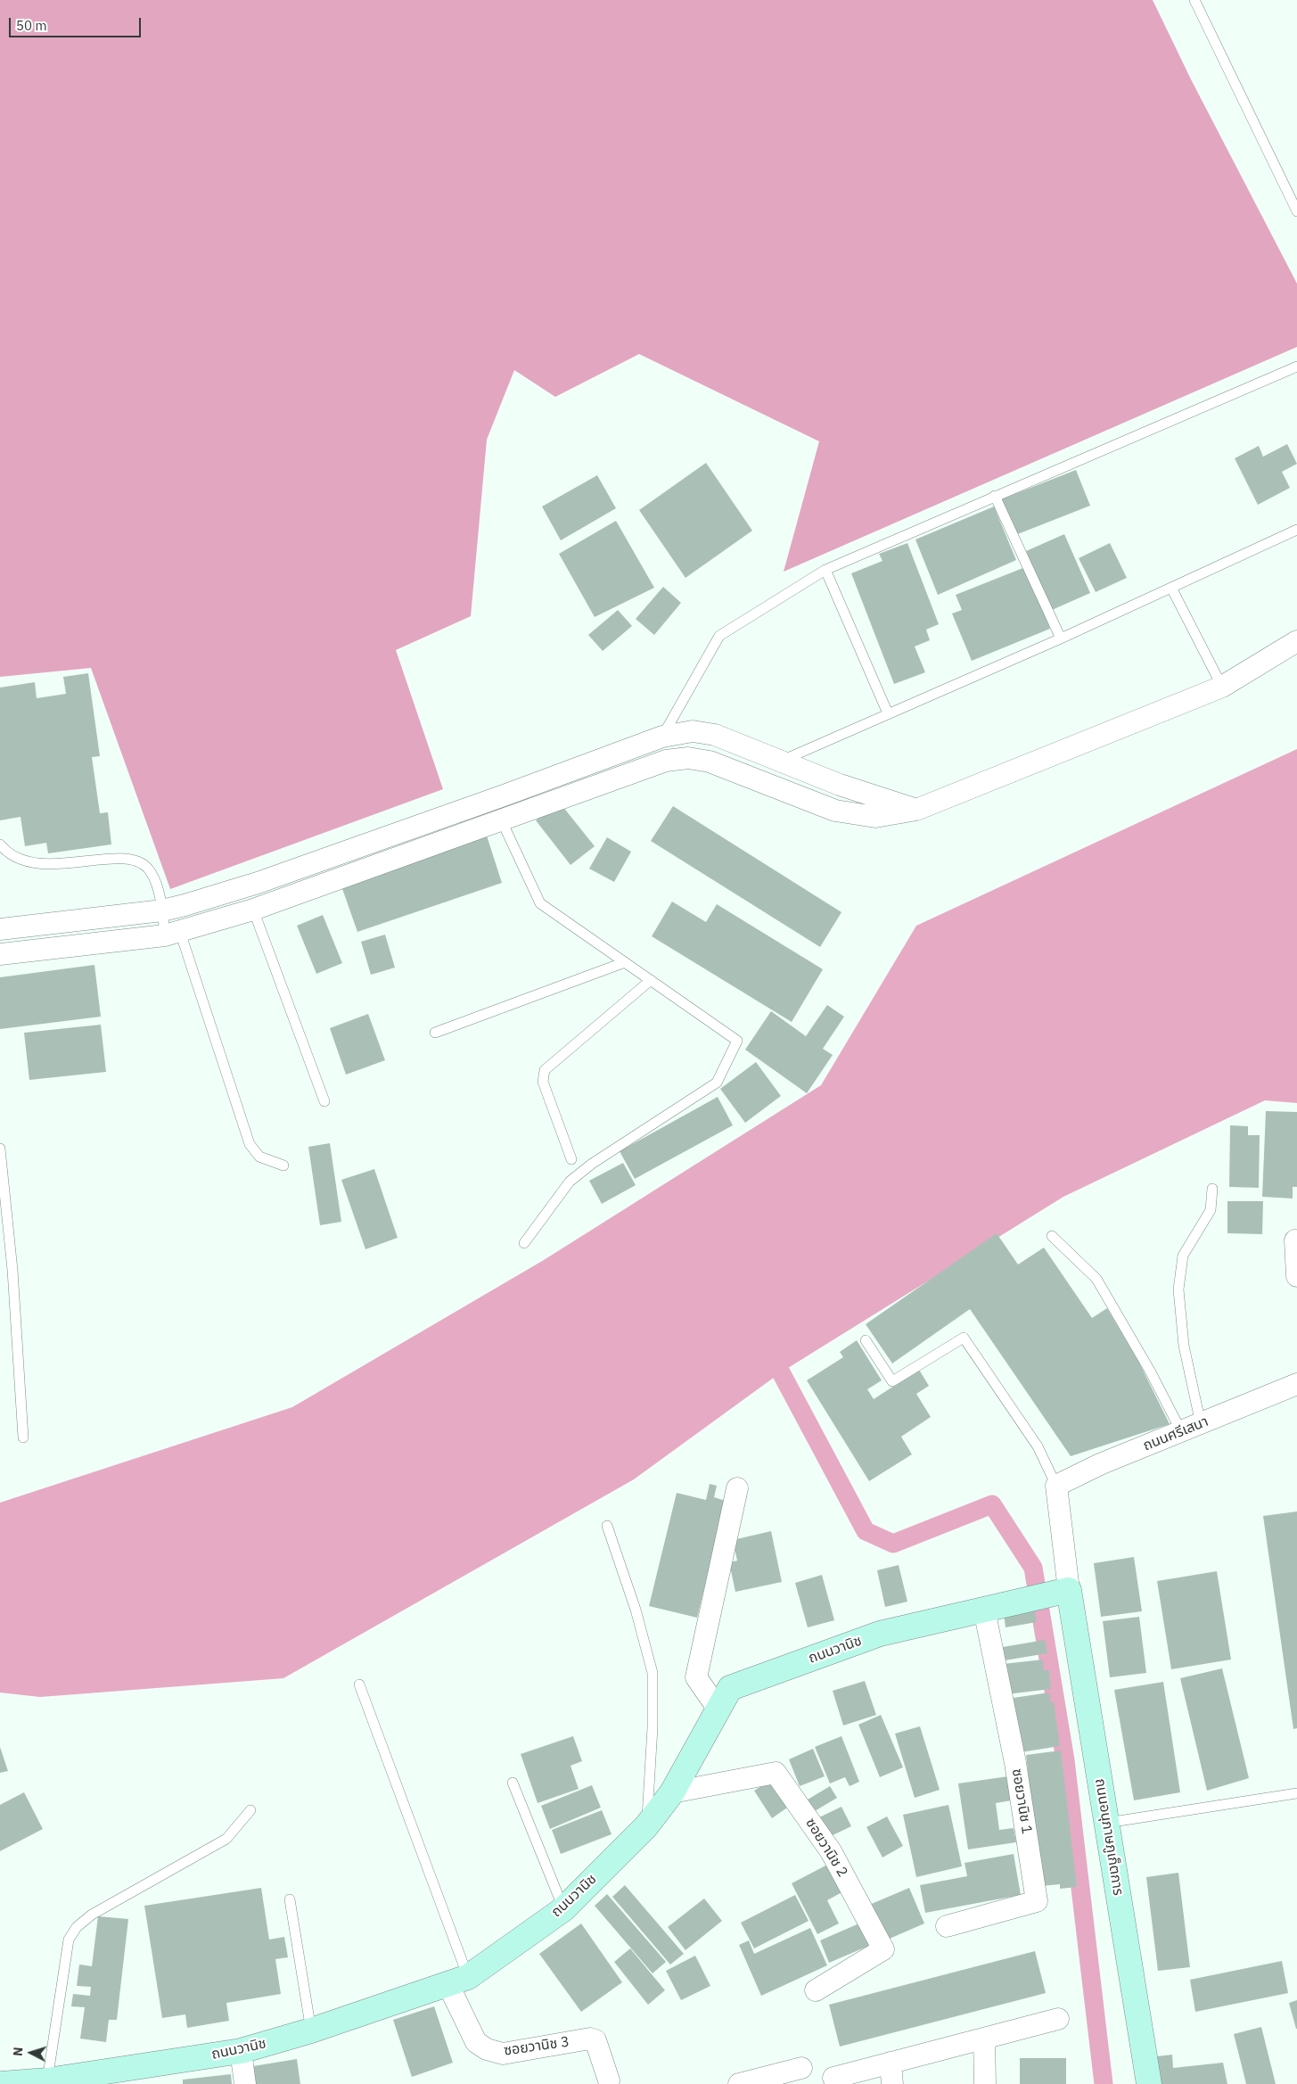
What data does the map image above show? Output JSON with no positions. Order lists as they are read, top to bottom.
{
  "streets": {
    "street": [
      "ถนนศรีเสนา",
      "ถนนวานิช",
      "ซอยวานิช 1",
      "ถนนอนุภาษภูเก็ตการ",
      "ซอยวานิช 2",
      "ซอยวานิช 3"
    ]
  },
  "crossings": [
    ["ถนนวานิช", "ซอยวานิช 1"],
    ["ถนนวานิช", "ถนนอนุภาษภูเก็ตการ"],
    ["ถนนวานิช", "ซอยวานิช 2"],
    ["ถนนวานิช", "ซอยวานิช 3"]
  ],
  "scale_bar": "50 m",
  "north": "left"
}
